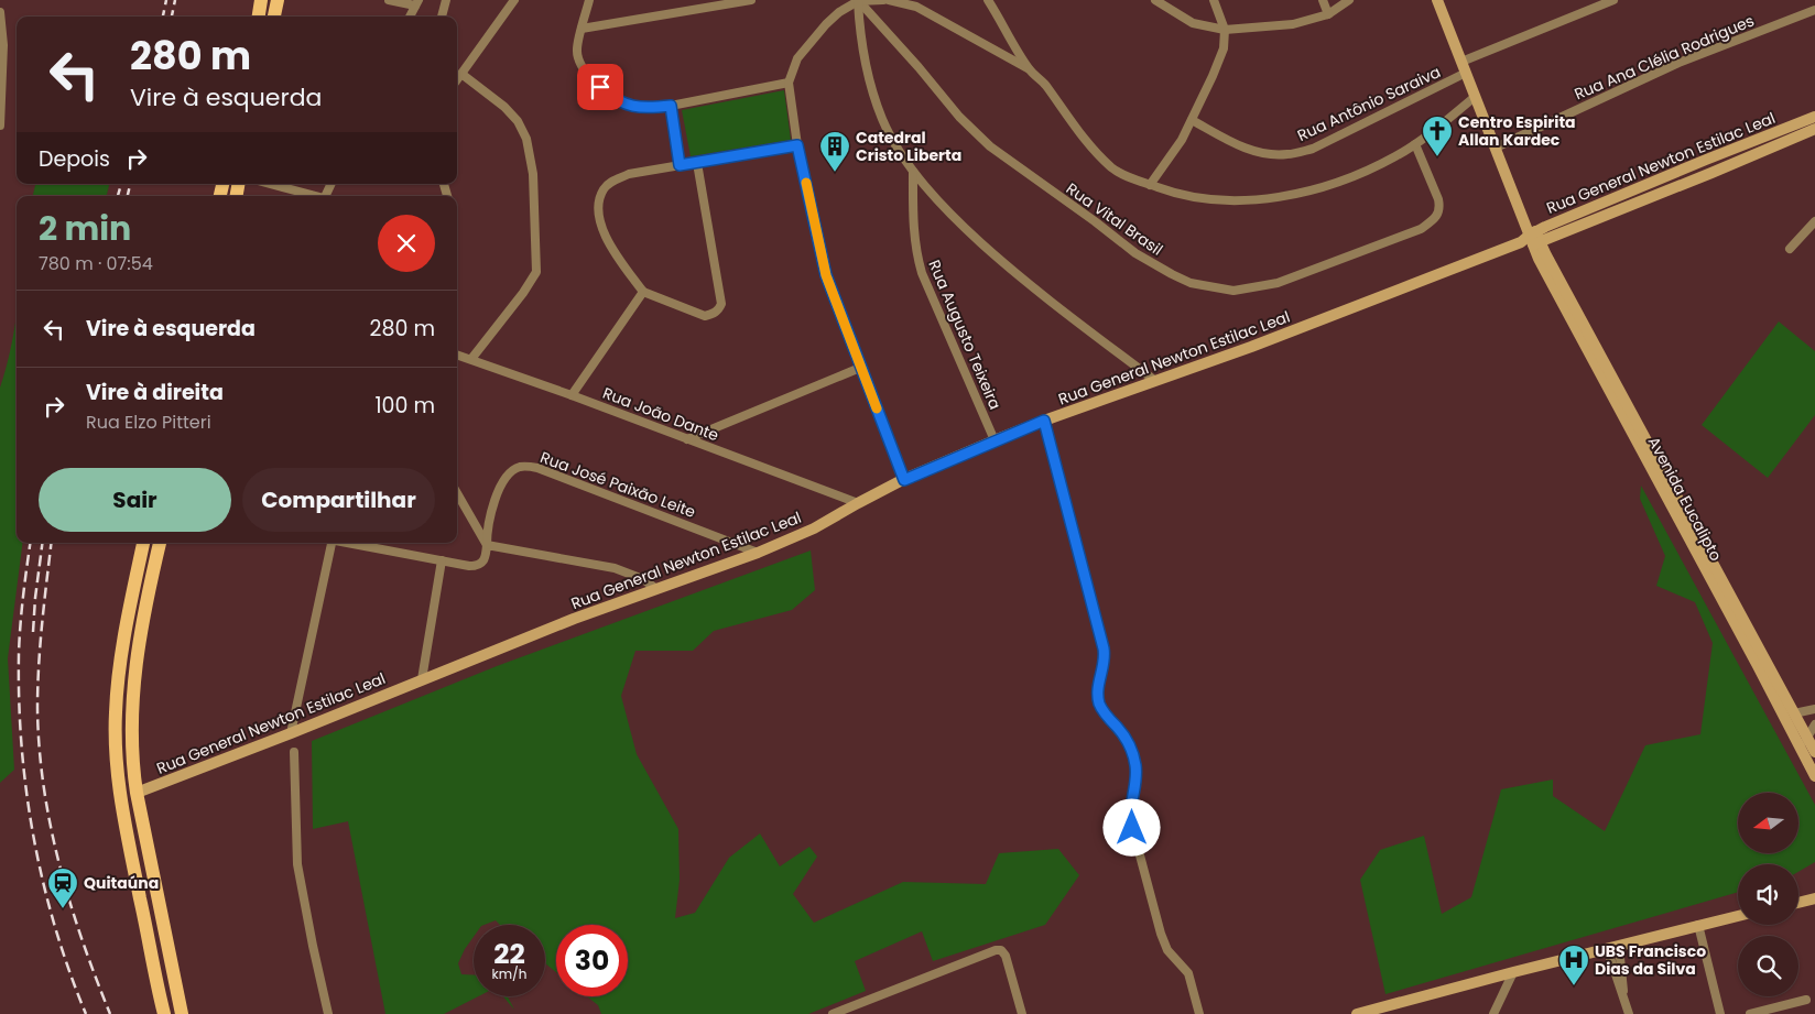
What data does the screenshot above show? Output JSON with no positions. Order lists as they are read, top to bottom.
{
  "streets": {
    "street": [
      "Rua Ana Clélia Rodrigues",
      "Rua Antônio Saraiva",
      "Rua General Newton Estilac Leal",
      "Rua Vital Brasil",
      "Rua Augusto Teixeira",
      "Rua João Dante",
      "Rua José Paixão Leite",
      "Avenida Eucalipto"
    ]
  },
  "crossings": [
    ["Rua General Newton Estilac Leal", "Rua Augusto Teixeira"],
    ["Rua General Newton Estilac Leal", "Rua João Dante"],
    ["Rua General Newton Estilac Leal", "Rua José Paixão Leite"],
    ["Rua General Newton Estilac Leal", "Avenida Eucalipto"]
  ],
  "places": {
    "church": ["Centro Espirita Allan Kardec"],
    "building": ["Catedral Cristo Liberta"],
    "station": ["Quitaúna"],
    "hospital": ["UBS Francisco Dias da Silva"]
  },
  "north": "left",
  "page": {
    "turn": ["280 m", "Vire à esquerda"],
    "then": "Depois",
    "heading": ["2 min", "780 m · 07:54"],
    "list": [
      {
        "name": "Vire à esquerda",
        "value": "280 m"
      },
      {
        "name": "Vire à direita",
        "note": "Rua Elzo Pitteri",
        "value": "100 m"
      }
    ],
    "buttons": ["Sair", "Compartilhar"],
    "speed": "22 km/h",
    "limit": "30"
  }
}
